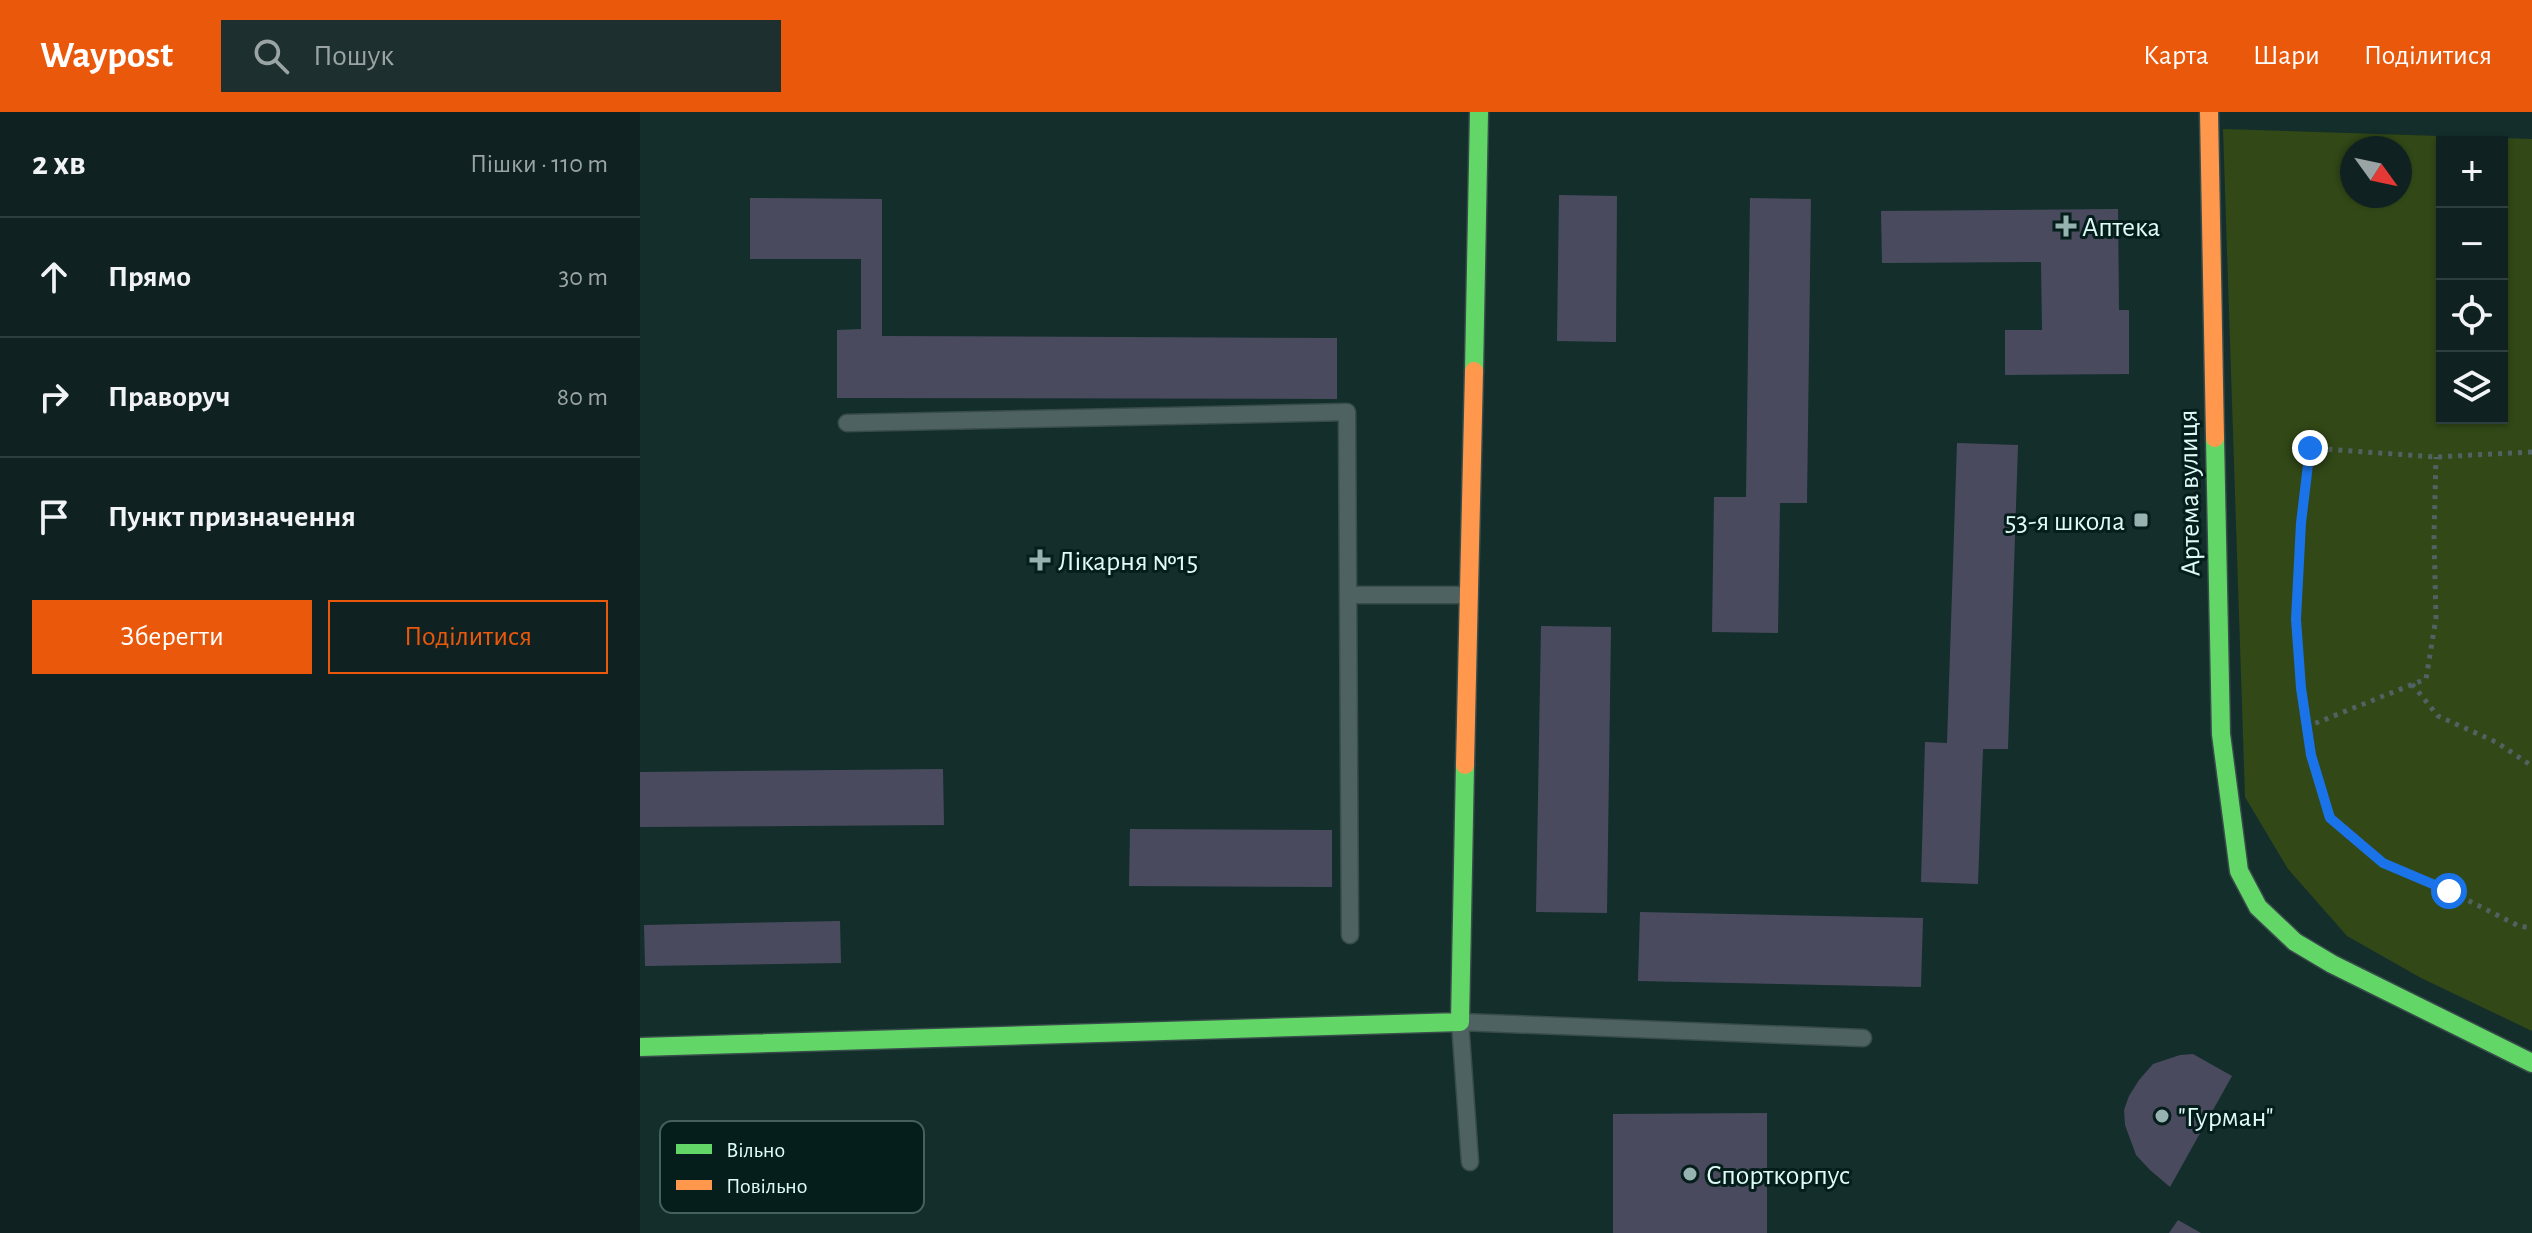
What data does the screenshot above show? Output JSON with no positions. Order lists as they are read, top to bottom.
{
  "streets": {
    "street": ["Артема вулиця"]
  },
  "places": {
    "health": ["Аптека", "Лікарня №15"],
    "transit": ["53-я школа"],
    "other": ["\"Гурман\"", "Спорткорпус"]
  },
  "legend": ["Вільно", "Повільно"],
  "north": "bottom right",
  "page": {
    "header": "Waypost",
    "search": "Пошук",
    "nav": ["Карта", "Шари", "Поділитися"],
    "heading": ["2 хв", "Пішки · 110 m"],
    "map_buttons": ["+", "−"],
    "list": [
      ["Прямо", "30 m"],
      ["Праворуч", "80 m"],
      "Пункт призначення"
    ],
    "buttons": ["Зберегти", "Поділитися"]
  }
}
